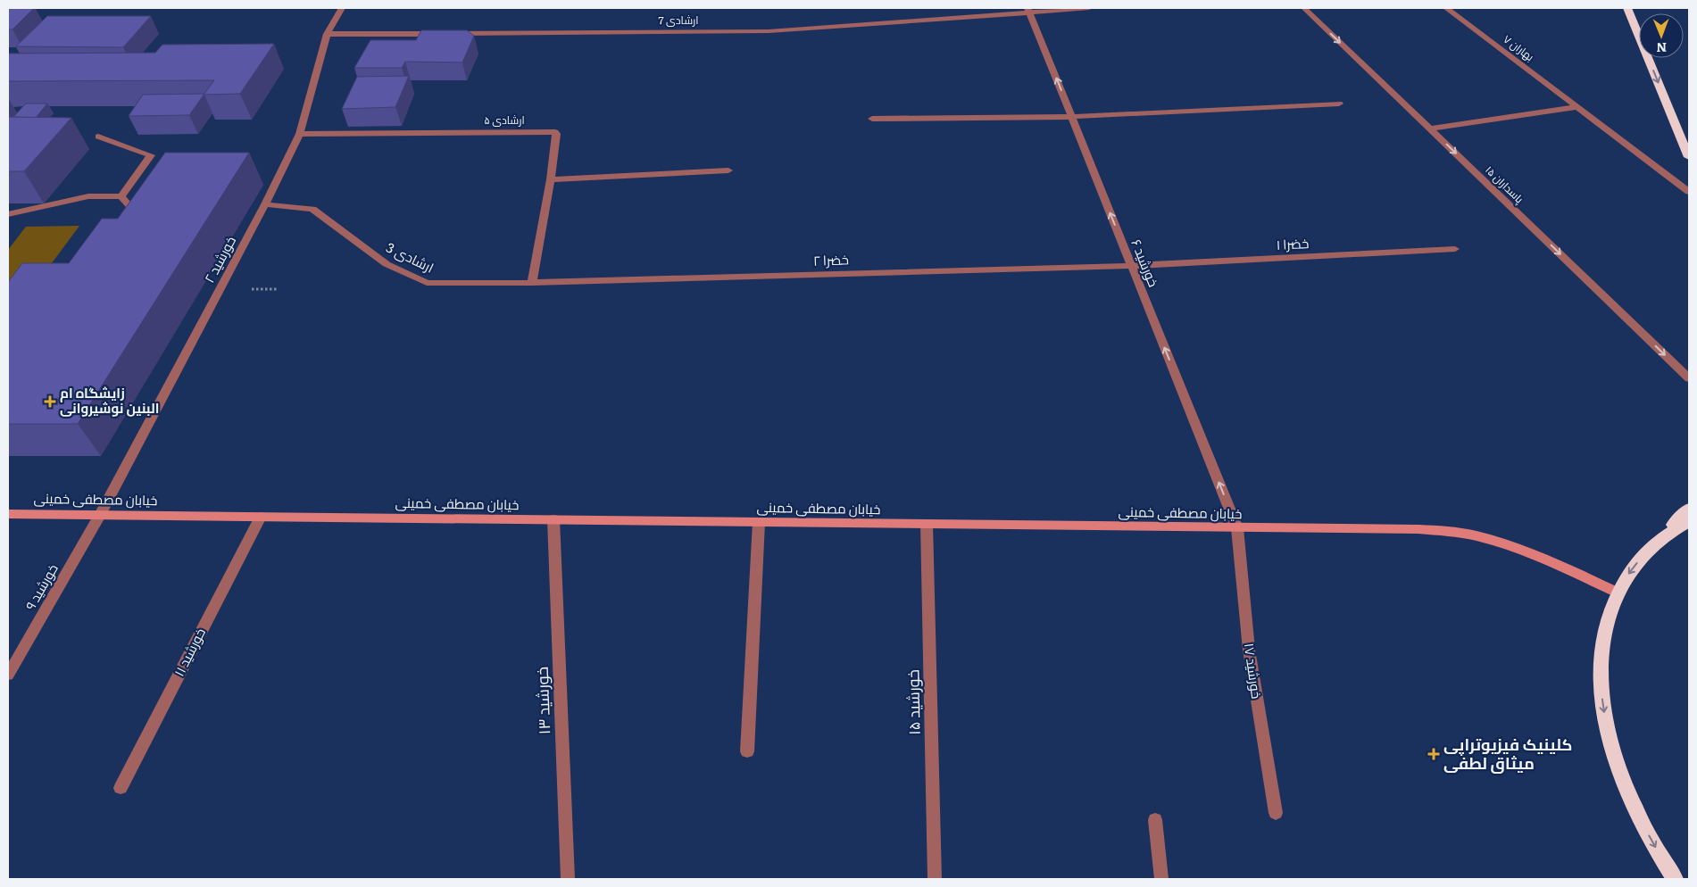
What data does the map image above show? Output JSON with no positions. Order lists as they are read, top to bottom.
{
  "streets": {
    "main road": ["خیابان مصطفی خمینی"],
    "street": [
      "ارشادی 7",
      "بهاران ۷",
      "ارشادی ۵",
      "پاسداران ۱۵",
      "خضرا ۱",
      "ارشادی 3",
      "خورشید ۲",
      "خضرا ۲",
      "خورشید ۶",
      "خورشید ۹",
      "خورشید ۱۱",
      "خورشید ۱۷",
      "خورشید ۱۳",
      "خورشید ۱۵"
    ]
  },
  "crossings": [
    ["ارشادی 7", "خورشید ۶"],
    ["ارشادی ۵", "ارشادی 3"],
    ["ارشادی ۵", "خورشید ۲"],
    ["ارشادی ۵", "خضرا ۲"],
    ["خضرا ۱", "خضرا ۲"],
    ["خضرا ۱", "خورشید ۶"],
    ["ارشادی 3", "خورشید ۲"],
    ["ارشادی 3", "خضرا ۲"],
    ["خورشید ۲", "خیابان مصطفی خمینی"],
    ["خورشید ۲", "خورشید ۹"],
    ["خضرا ۲", "خورشید ۶"],
    ["خورشید ۶", "خیابان مصطفی خمینی"],
    ["خورشید ۶", "خورشید ۱۷"],
    ["خیابان مصطفی خمینی", "خورشید ۹"],
    ["خیابان مصطفی خمینی", "خورشید ۱۱"],
    ["خیابان مصطفی خمینی", "خورشید ۱۷"],
    ["خیابان مصطفی خمینی", "خورشید ۱۳"],
    ["خیابان مصطفی خمینی", "خورشید ۱۵"]
  ],
  "one_way": ["پاسداران ۱۵", "خورشید ۶"],
  "places": {
    "health": ["زایشگاه ام البنین نوشیروانی", "کلینیک فیزیوتراپی میثاق لطفی"]
  },
  "north": "bottom"
}
